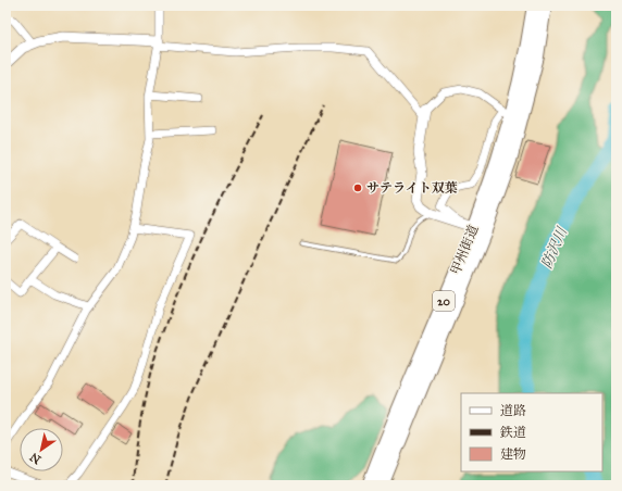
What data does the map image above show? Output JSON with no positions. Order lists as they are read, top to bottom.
{
  "streets": {
    "highway": ["甲州街道", "20"]
  },
  "water": ["防沢川"],
  "places": ["サテライト双葉"],
  "legend": ["道路", "鉄道", "建物"],
  "north": "bottom left"
}
